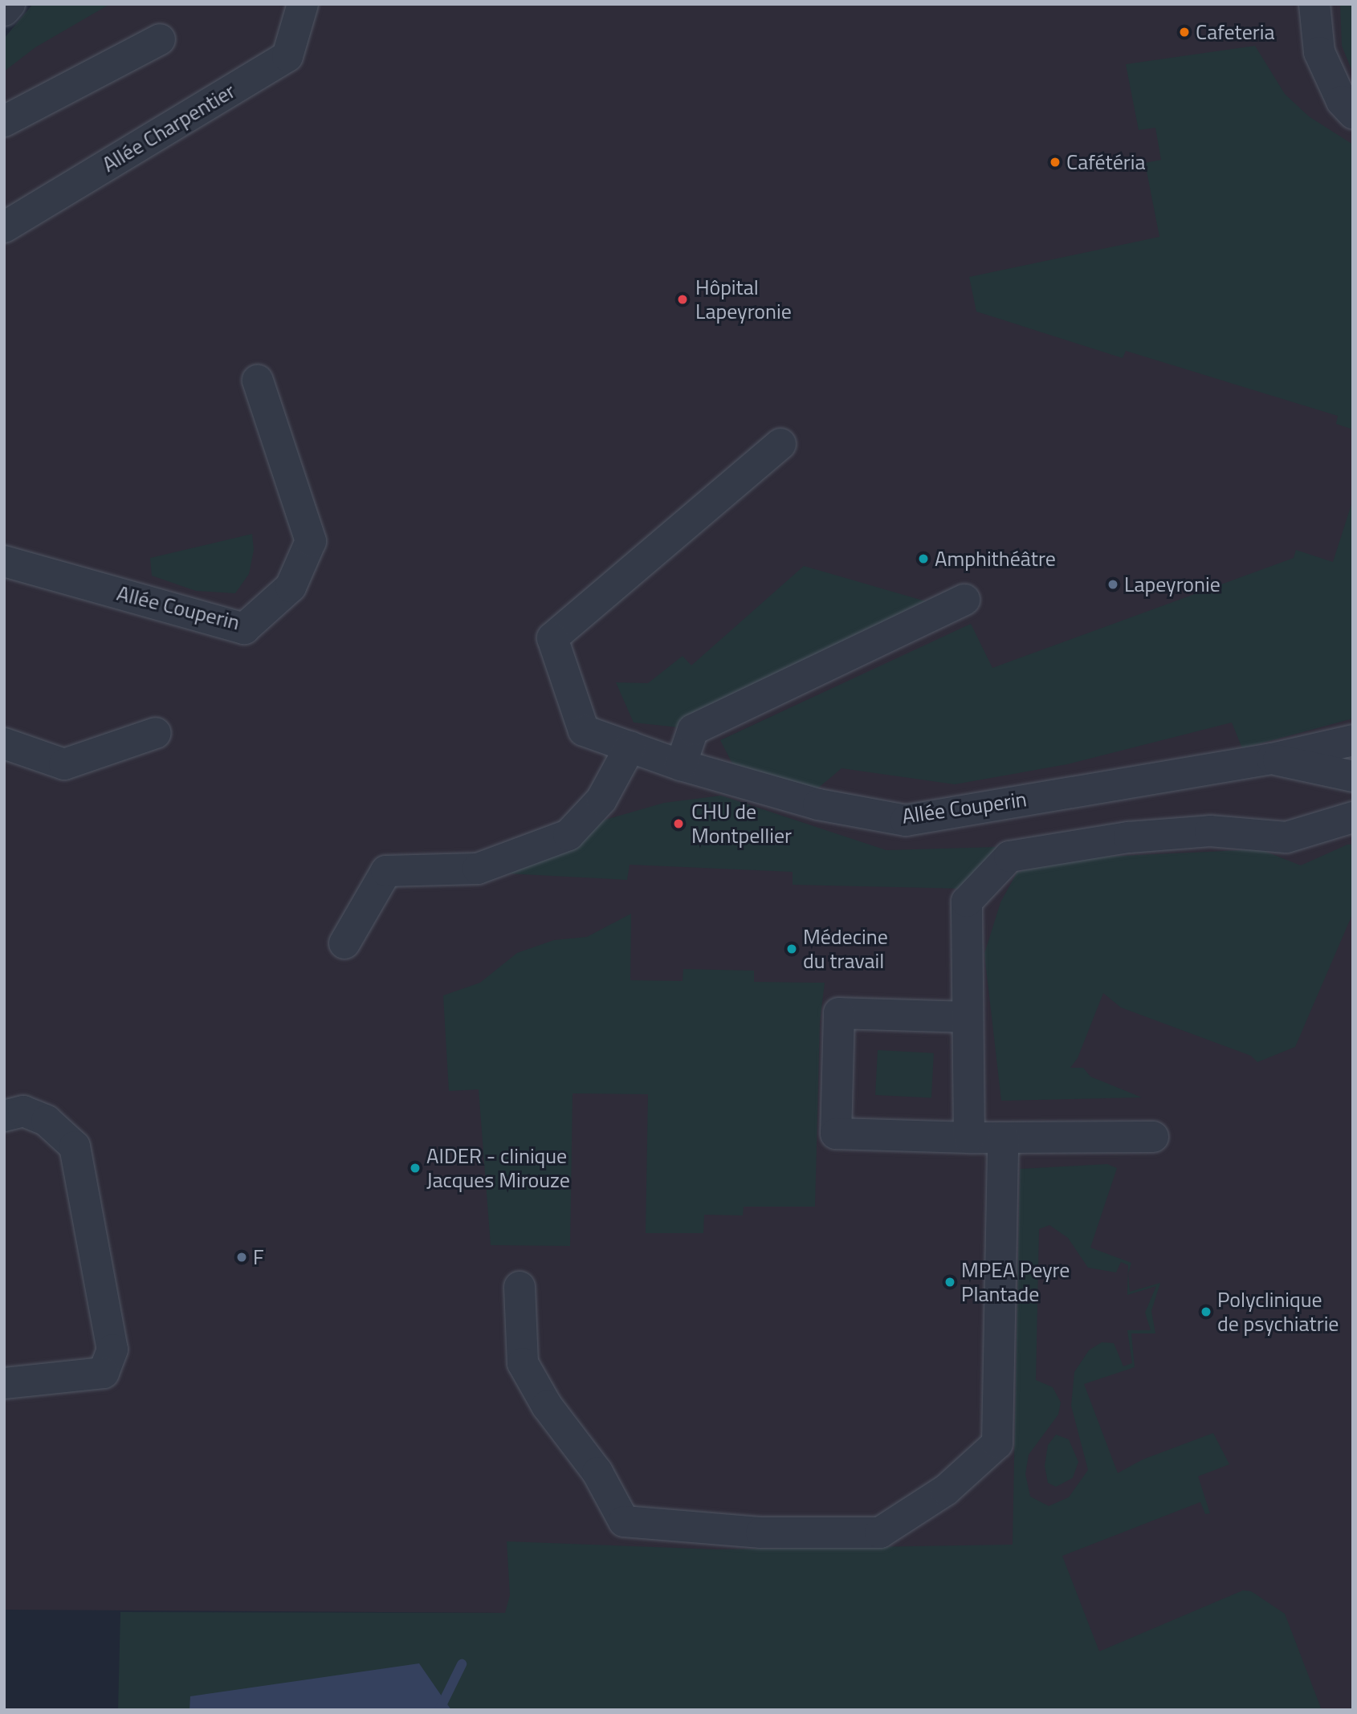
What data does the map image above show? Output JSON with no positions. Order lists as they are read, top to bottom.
{
  "streets": {
    "street": ["Allée Charpentier", "Allée Couperin"]
  },
  "places": [
    "Cafeteria",
    "Cafétéria",
    "Hôpital Lapeyronie",
    "Amphithéâtre",
    "Lapeyronie",
    "CHU de Montpellier",
    "Médecine du travail",
    "AIDER - clinique Jacques Mirouze",
    "F",
    "MPEA Peyre Plantade",
    "Polyclinique de psychiatrie"
  ]
}
